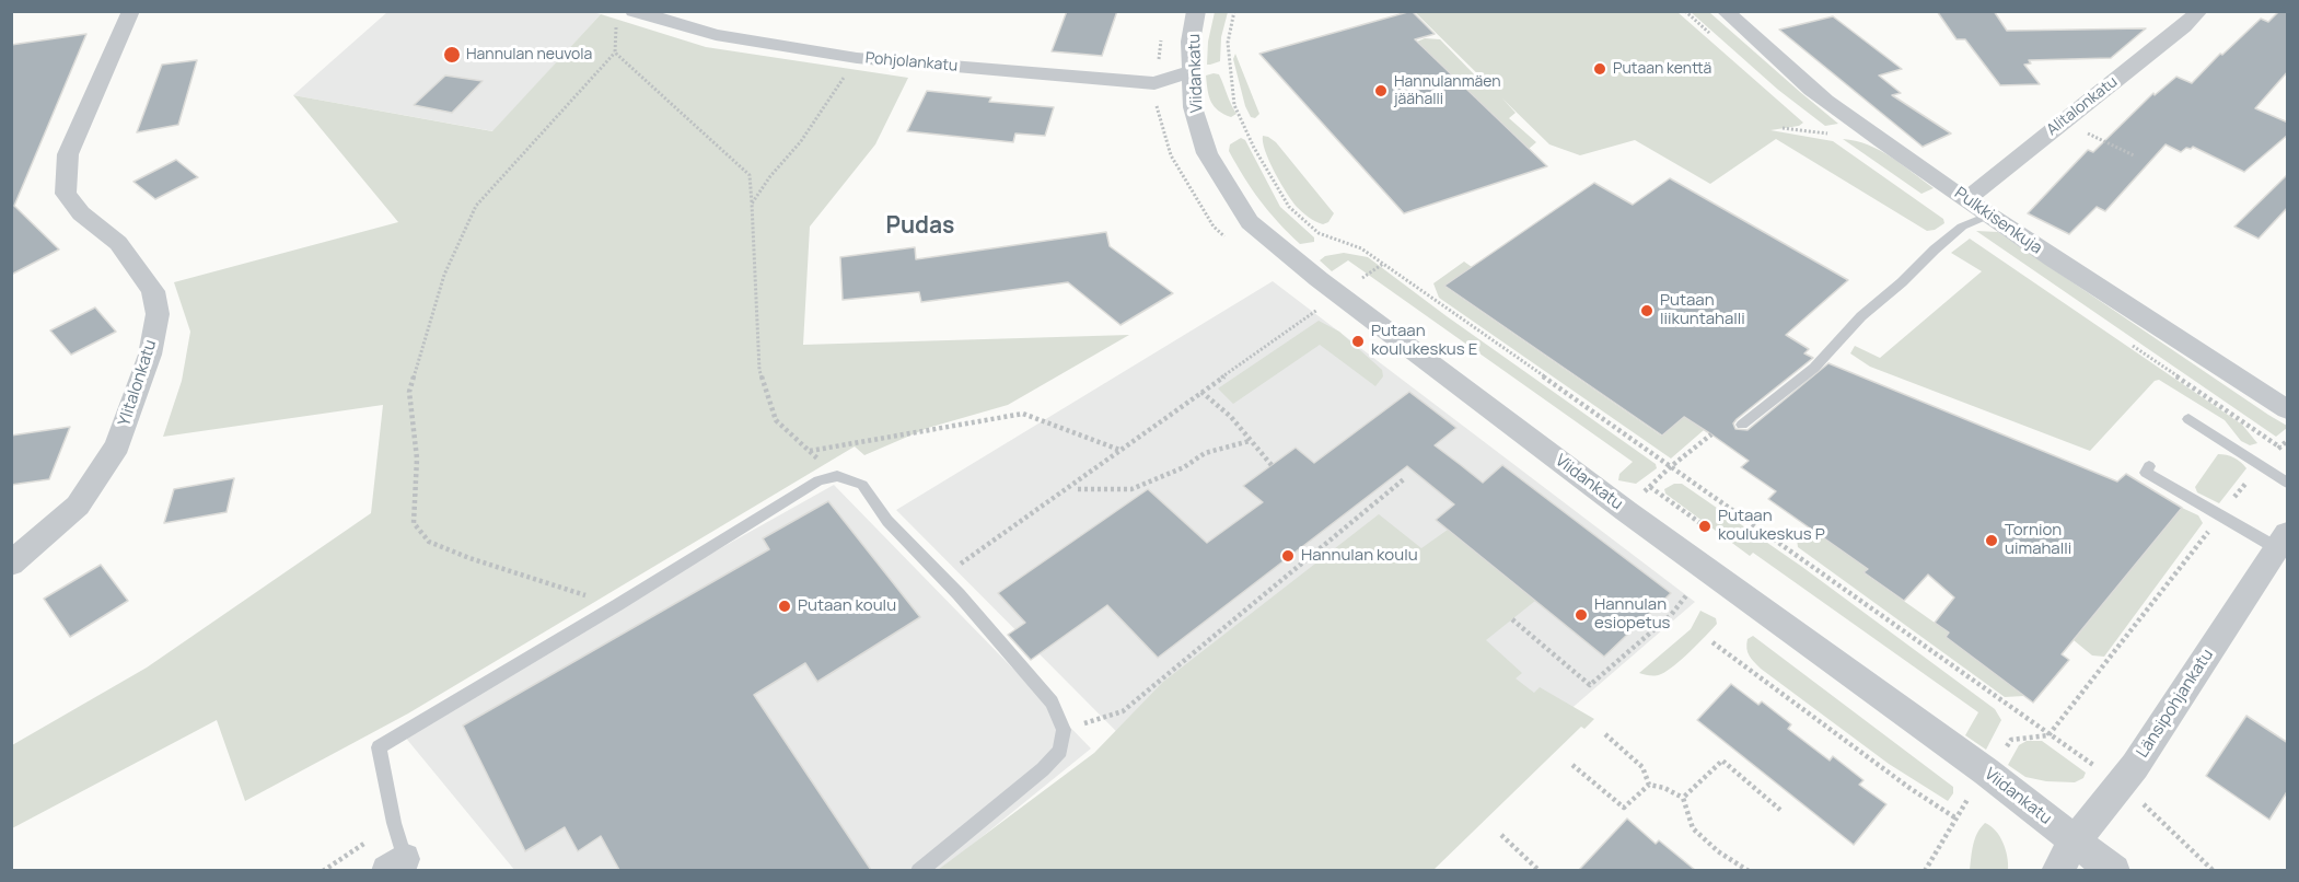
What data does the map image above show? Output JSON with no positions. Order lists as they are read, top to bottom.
{
  "streets": {
    "street": [
      "Pohjolankatu",
      "Viidankatu",
      "Alitalonkatu",
      "Pulkkisenkuja",
      "Ylitalonkatu",
      "Länsipohjankatu"
    ]
  },
  "crossings": [
    ["Pohjolankatu", "Viidankatu"],
    ["Viidankatu", "Länsipohjankatu"],
    ["Alitalonkatu", "Pulkkisenkuja"]
  ],
  "districts": ["Pudas"],
  "places": [
    "Hannulan neuvola",
    "Putaan kenttä",
    "Hannulanmäen jäähalli",
    "Putaan liikuntahalli",
    "Putaan koulukeskus E",
    "Putaan koulukeskus P",
    "Tornion uimahalli",
    "Hannulan koulu",
    "Putaan koulu",
    "Hannulan esiopetus"
  ]
}
